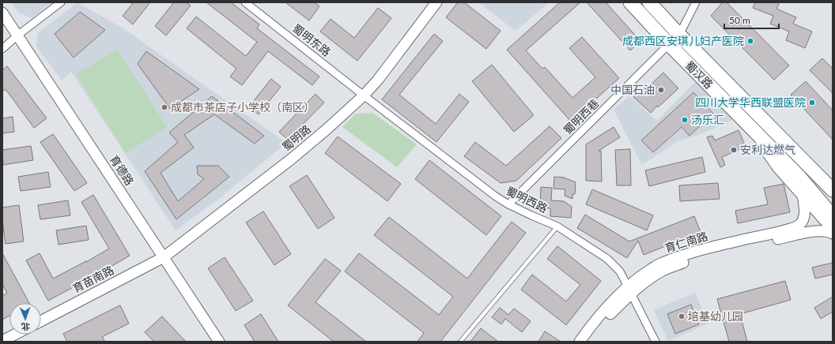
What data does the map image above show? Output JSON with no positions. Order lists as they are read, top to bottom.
{
  "streets": {
    "highway": ["蜀汉路"],
    "street": [
      "蜀明东路",
      "蜀明西巷",
      "蜀明路",
      "育德路",
      "蜀明西路",
      "育仁南路",
      "育苗南路"
    ]
  },
  "crossings": [
    ["蜀明东路", "蜀明路"],
    ["蜀明东路", "蜀明西路"],
    ["蜀汉路", "蜀明西巷"],
    ["蜀明西巷", "蜀明西路"],
    ["蜀明路", "育德路"],
    ["蜀明路", "蜀明西路"],
    ["蜀明路", "育苗南路"],
    ["育德路", "育苗南路"],
    ["蜀明西路", "育仁南路"]
  ],
  "places": [
    "成都西区安琪儿妇产医院",
    "中国石油",
    "四川大学华西联盟医院",
    "成都市茶店子小学校（南区）",
    "汤乐汇",
    "安利达燃气",
    "培基幼儿园"
  ],
  "scale_bar": "50 m",
  "north": "bottom"
}
